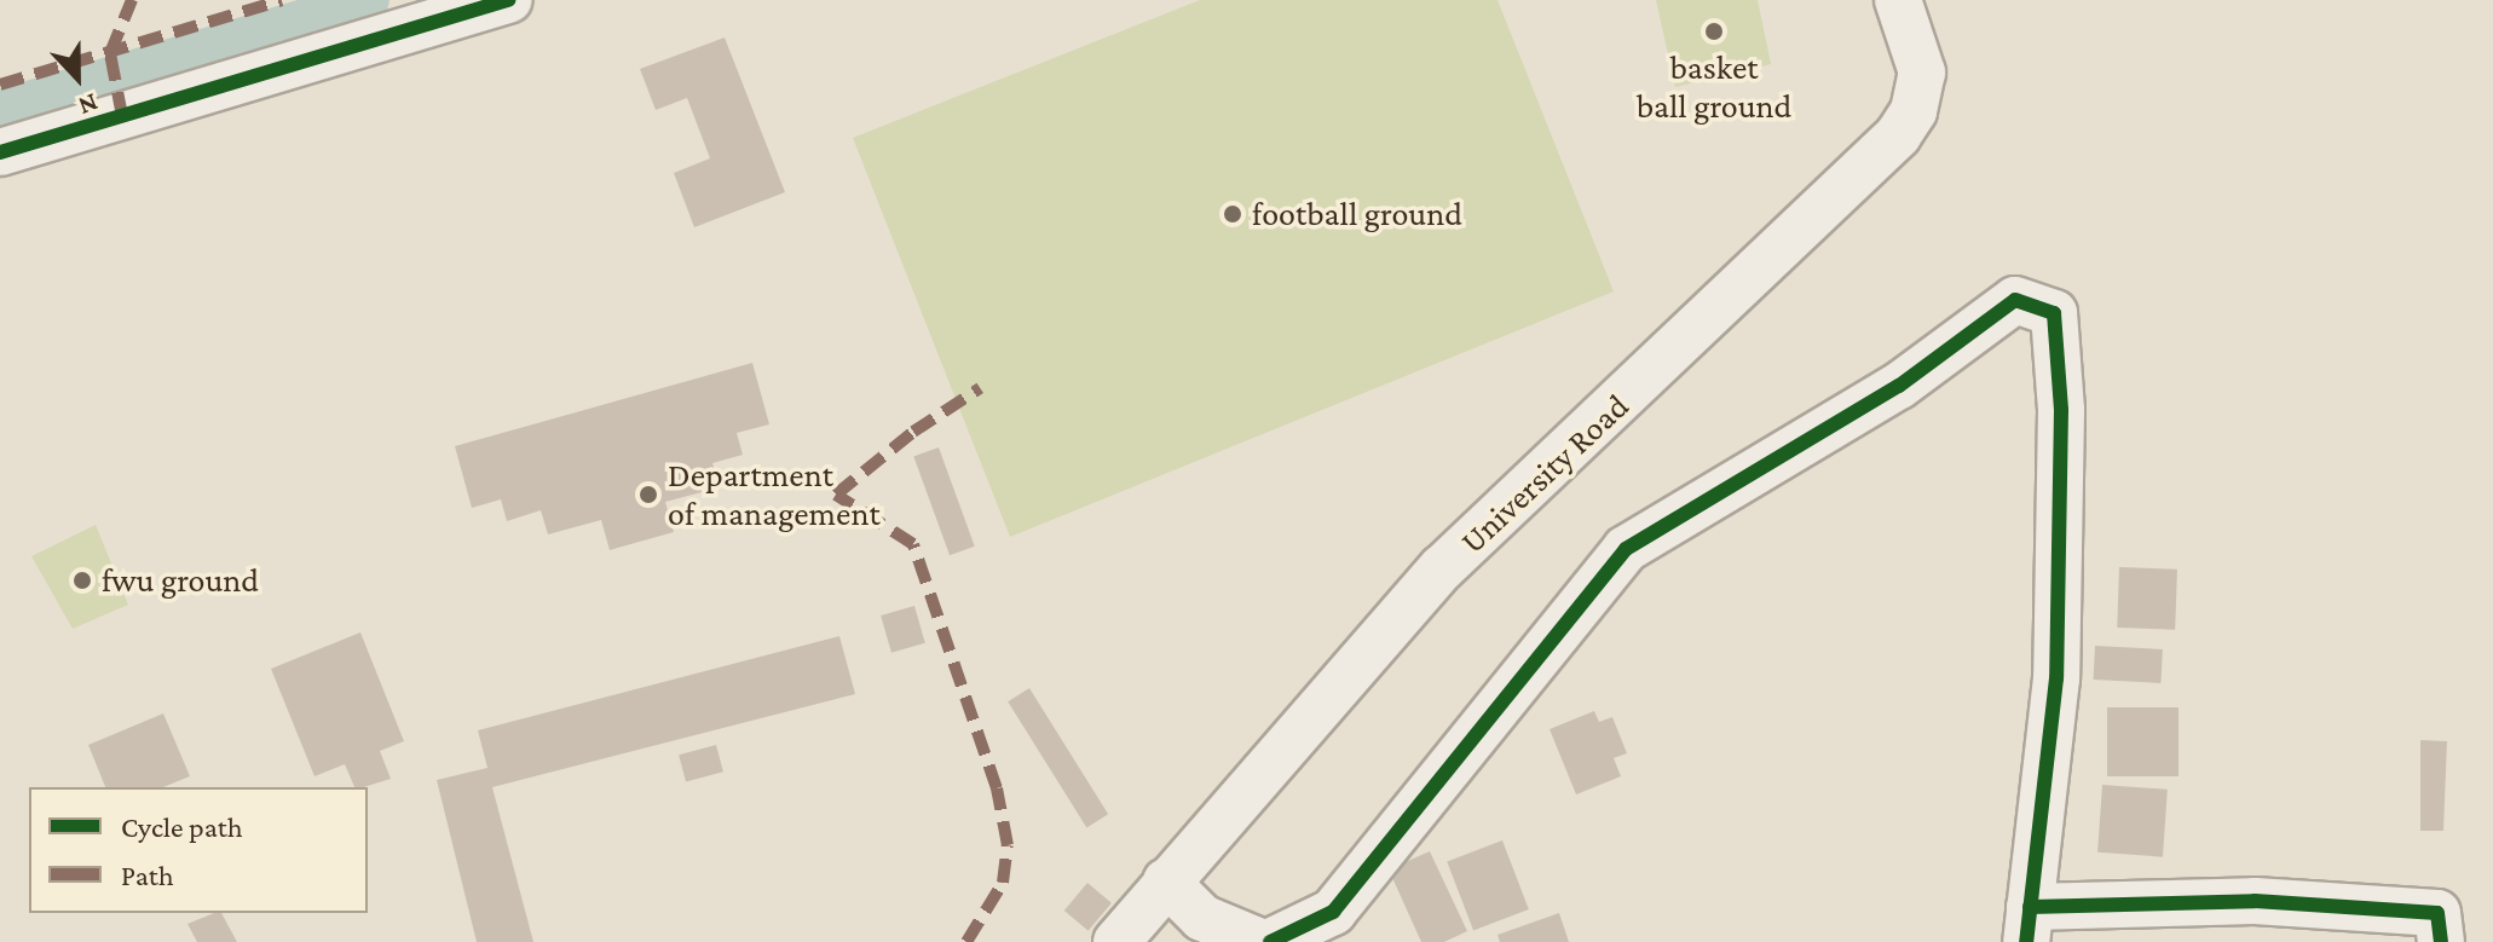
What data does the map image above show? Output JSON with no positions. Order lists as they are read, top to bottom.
{
  "streets": {
    "street": ["University Road"]
  },
  "places": [
    "basket ball ground",
    "football ground",
    "Department of management",
    "fwu ground"
  ],
  "legend": ["Cycle path", "Path"],
  "north": "bottom"
}
